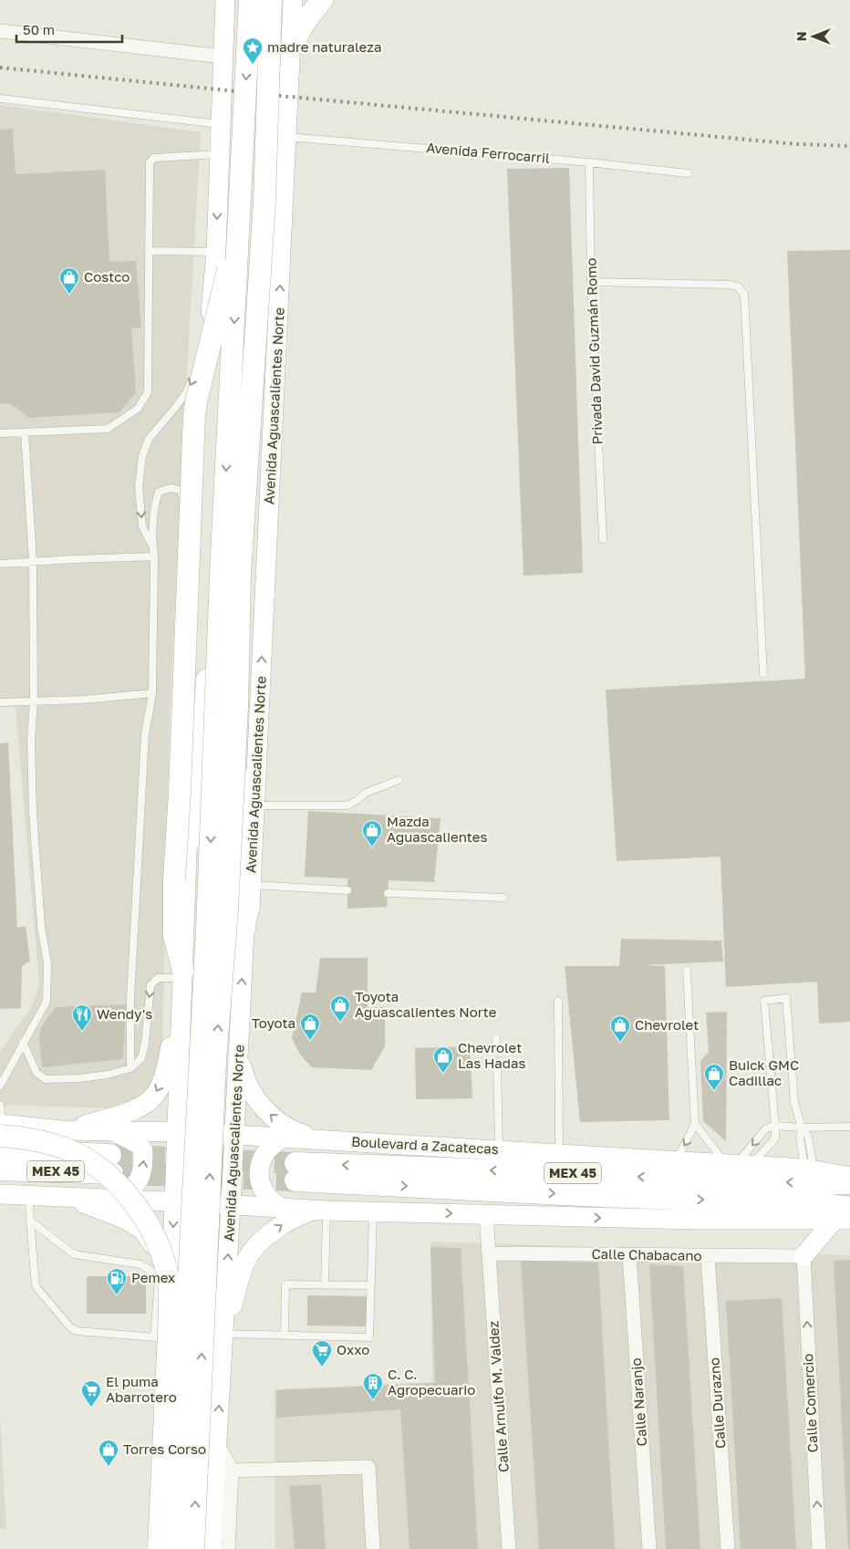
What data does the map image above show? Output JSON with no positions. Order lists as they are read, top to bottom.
{
  "streets": {
    "main road": ["Avenida Aguascalientes Norte", "Boulevard a Zacatecas", "MEX 45"],
    "street": [
      "Calle Chabacano",
      "Calle Arnulfo M. Valdez",
      "Calle Naranjo",
      "Calle Durazno",
      "Calle Comercio"
    ],
    "lane": ["Avenida Ferrocarril", "Privada David Guzmán Romo"]
  },
  "crossings": [
    ["Avenida Ferrocarril", "Privada David Guzmán Romo"],
    ["Avenida Ferrocarril", "Avenida Aguascalientes Norte"],
    ["Avenida Aguascalientes Norte", "Boulevard a Zacatecas"],
    ["Avenida Aguascalientes Norte", "MEX 45"],
    ["Boulevard a Zacatecas", "MEX 45"],
    ["MEX 45", "Calle Arnulfo M. Valdez"],
    ["Calle Chabacano", "Calle Arnulfo M. Valdez"],
    ["Calle Chabacano", "Calle Naranjo"],
    ["Calle Chabacano", "Calle Durazno"],
    ["Calle Chabacano", "Calle Comercio"]
  ],
  "one_way": ["Calle Comercio"],
  "places": {
    "place": ["madre naturaleza"],
    "shop": [
      "Costco",
      "Mazda Aguascalientes",
      "Toyota Aguascalientes Norte",
      "Toyota",
      "Chevrolet",
      "Chevrolet Las Hadas",
      "Buick GMC Cadillac",
      "Torres Corso"
    ],
    "restaurant": ["Wendy's"],
    "fuel station": ["Pemex"],
    "supermarket": ["Oxxo", "El puma Abarrotero"],
    "building": ["C. C. Agropecuario"]
  },
  "scale_bar": "50 m",
  "north": "left"
}
